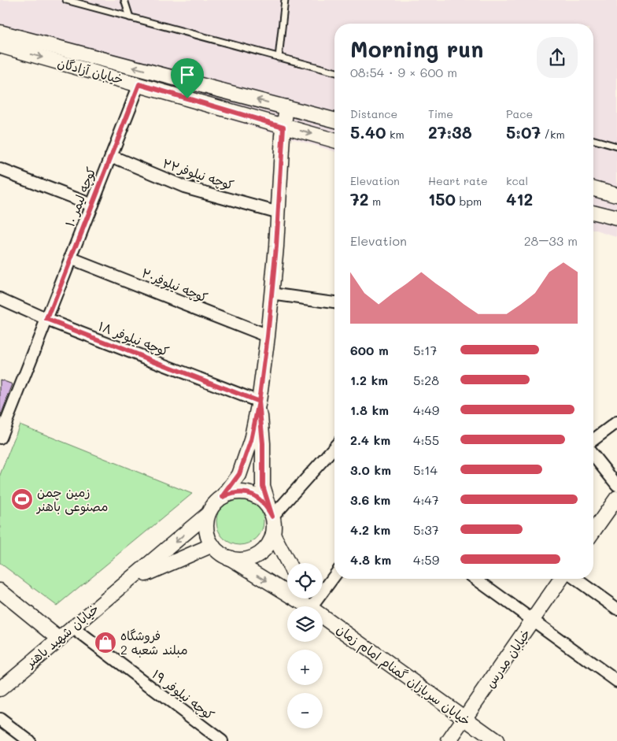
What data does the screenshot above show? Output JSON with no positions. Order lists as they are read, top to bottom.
{
  "streets": {
    "street": [
      "خیابان آزادگان",
      "کوچه نیلوفر۲۲",
      "کوچه لیمر ۱۰",
      "کوچه نیلوفر۲۰",
      "کوچه نیلوفر ۱۸",
      "خیابان شهید باهنر",
      "خیابان مدرس",
      "خیابان سربازان گمنام امام زمان",
      "کوچه نیلوفر ۱۹"
    ]
  },
  "crossings": [
    ["خیابان آزادگان", "کوچه لیمر ۱۰"],
    ["کوچه نیلوفر۲۲", "کوچه لیمر ۱۰"],
    ["کوچه لیمر ۱۰", "کوچه نیلوفر۲۰"],
    ["کوچه لیمر ۱۰", "کوچه نیلوفر ۱۸"],
    ["خیابان شهید باهنر", "خیابان سربازان گمنام امام زمان"],
    ["خیابان شهید باهنر", "کوچه نیلوفر ۱۹"],
    ["خیابان مدرس", "خیابان سربازان گمنام امام زمان"]
  ],
  "places": {
    "sports": ["زمین چمن مصنوعی باهنر"],
    "shop": ["فروشگاه مبلند شعبه 2"]
  },
  "page": {
    "heading": ["Morning run", "08:54 · 9 × 600 m"],
    "stats": [
      ["Distance", "5.40 km"],
      ["Time", "27:38"],
      ["Pace", "5:07 /km"],
      ["Elevation", "72 m"],
      ["Heart rate", "150 bpm"],
      ["kcal", "412"]
    ],
    "chart": ["Elevation", "28–33 m"],
    "list": [
      {
        "name": "600 m",
        "note": "5:17"
      },
      {
        "name": "1.2 km",
        "note": "5:28"
      },
      {
        "name": "1.8 km",
        "note": "4:49"
      },
      {
        "name": "2.4 km",
        "note": "4:55"
      },
      {
        "name": "3.0 km",
        "note": "5:14"
      },
      {
        "name": "3.6 km",
        "note": "4:47"
      },
      {
        "name": "4.2 km",
        "note": "5:37"
      },
      {
        "name": "4.8 km",
        "note": "4:59"
      }
    ],
    "map_buttons": ["+", "−"]
  }
}
